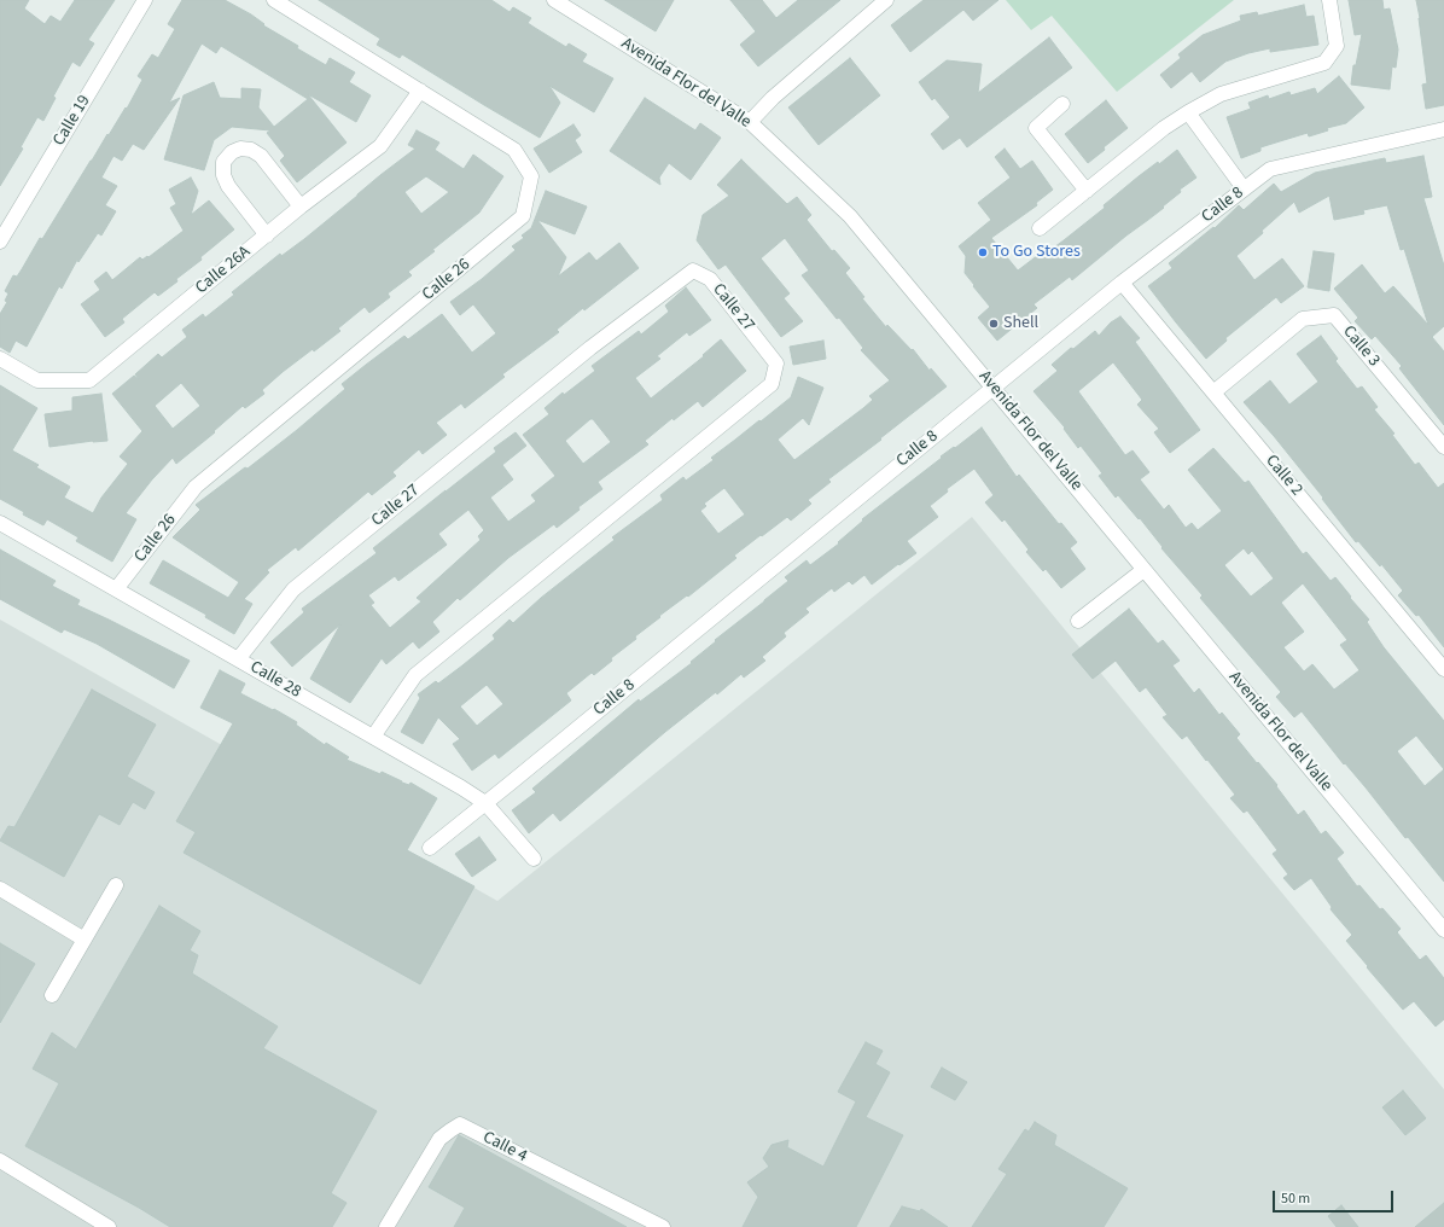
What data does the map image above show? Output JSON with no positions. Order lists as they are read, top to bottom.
{
  "streets": {
    "street": [
      "Avenida Flor del Valle",
      "Calle 19",
      "Calle 8",
      "Calle 26A",
      "Calle 26",
      "Calle 27",
      "Calle 3",
      "Calle 2",
      "Calle 28",
      "Calle 4"
    ]
  },
  "crossings": [
    ["Avenida Flor del Valle", "Calle 8"],
    ["Calle 8", "Calle 2"],
    ["Calle 8", "Calle 28"],
    ["Calle 26A", "Calle 26"],
    ["Calle 26", "Calle 28"],
    ["Calle 27", "Calle 28"],
    ["Calle 3", "Calle 2"]
  ],
  "places": ["To Go Stores", "Shell"],
  "scale_bar": "50 m"
}
